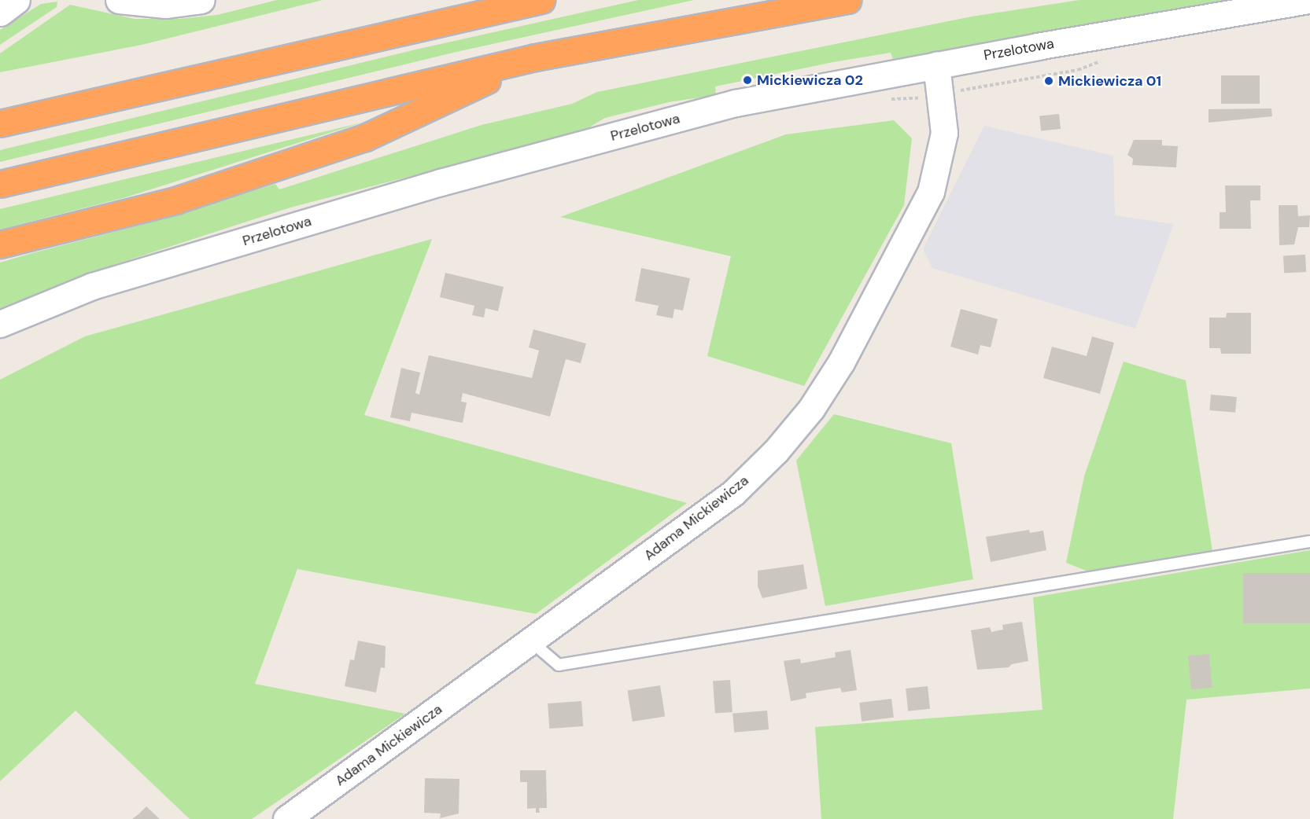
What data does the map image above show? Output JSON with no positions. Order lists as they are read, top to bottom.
{
  "streets": {
    "street": ["Przelotowa", "Adama Mickiewicza"]
  },
  "crossings": [
    ["Przelotowa", "Adama Mickiewicza"]
  ],
  "places": ["Mickiewicza 02", "Mickiewicza 01"]
}
